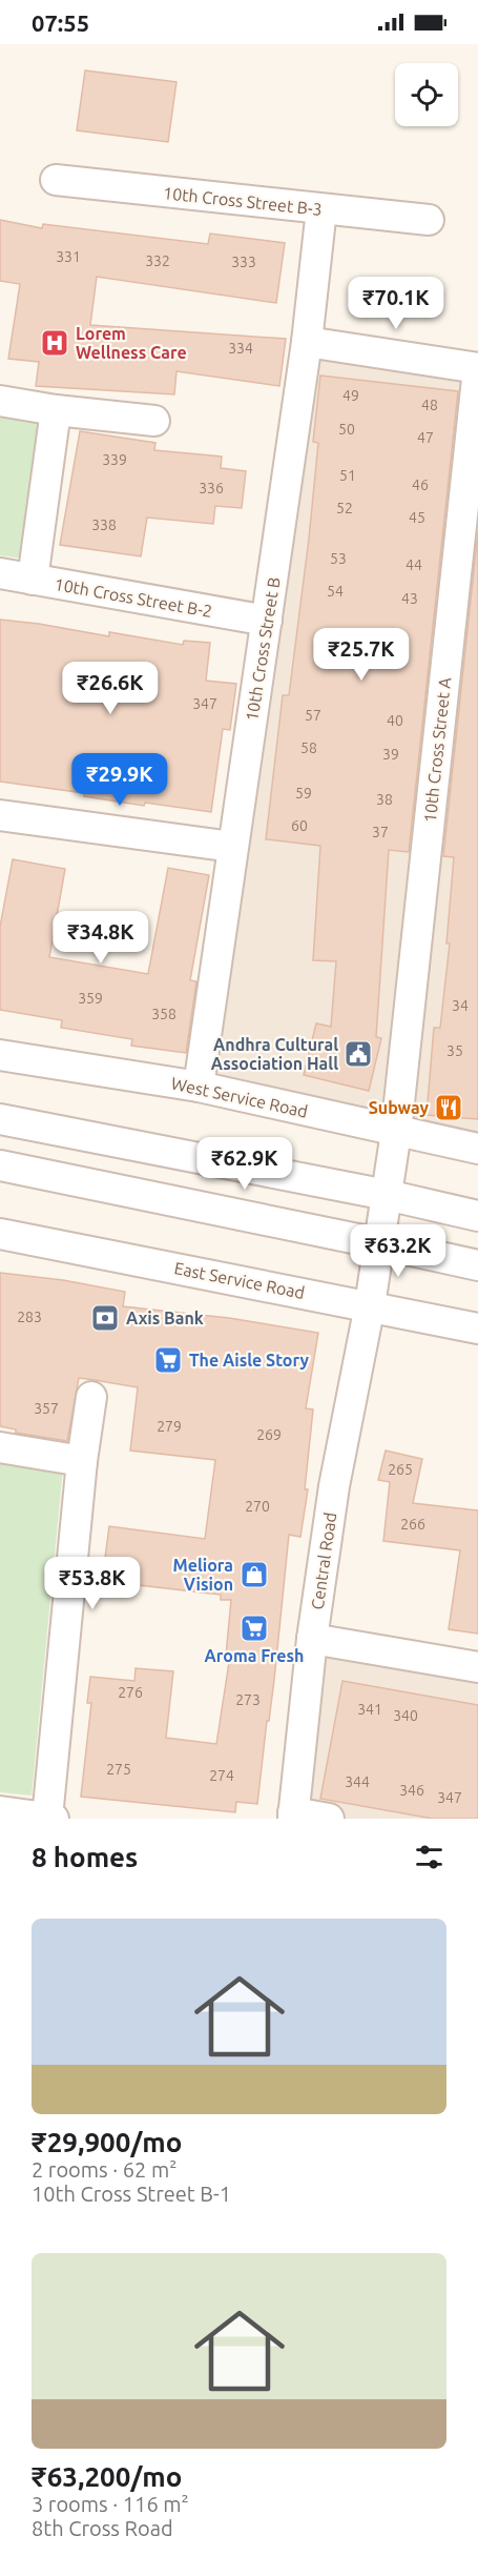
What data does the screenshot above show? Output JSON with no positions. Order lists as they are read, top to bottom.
{
  "streets": {
    "street": [
      "10th Cross Street B-3",
      "10th Cross Street B-2",
      "10th Cross Street B",
      "10th Cross Street A",
      "West Service Road",
      "East Service Road",
      "Central Road"
    ]
  },
  "crossings": [
    ["10th Cross Street B-3", "10th Cross Street B"],
    ["10th Cross Street B-2", "10th Cross Street B"],
    ["10th Cross Street B", "West Service Road"],
    ["10th Cross Street A", "West Service Road"],
    ["10th Cross Street A", "Central Road"],
    ["East Service Road", "Central Road"]
  ],
  "places": {
    "hospital": ["Lorem Wellness Care"],
    "public building": ["Andhra Cultural Association Hall"],
    "restaurant": ["Subway"],
    "bank": ["Axis Bank"],
    "supermarket": ["The Aisle Story", "Aroma Fresh"],
    "shop": ["Meliora Vision"]
  },
  "house_numbers": [
    "331",
    "332",
    "333",
    "334",
    "49",
    "48",
    "50",
    "47",
    "339",
    "51",
    "46",
    "336",
    "52",
    "45",
    "338",
    "53",
    "44",
    "54",
    "43",
    "347",
    "57",
    "40",
    "58",
    "39",
    "59",
    "38",
    "60",
    "37",
    "359",
    "34",
    "358",
    "35",
    "283",
    "357",
    "279",
    "269",
    "265",
    "270",
    "266",
    "276",
    "273",
    "341",
    "340",
    "275",
    "274",
    "344",
    "346",
    "347"
  ],
  "page": {
    "status": "07:55",
    "price": [
      "₹70.1K",
      "₹25.7K",
      "₹26.6K",
      "₹29.9K",
      "₹34.8K",
      "₹62.9K",
      "₹63.2K",
      "₹53.8K"
    ],
    "heading": "8 homes",
    "list": [
      {
        "name": "₹29,900/mo",
        "note": "2 rooms · 62 m² · 10th Cross Street B-1"
      },
      {
        "name": "₹63,200/mo",
        "note": "3 rooms · 116 m² · 8th Cross Road"
      }
    ]
  }
}
